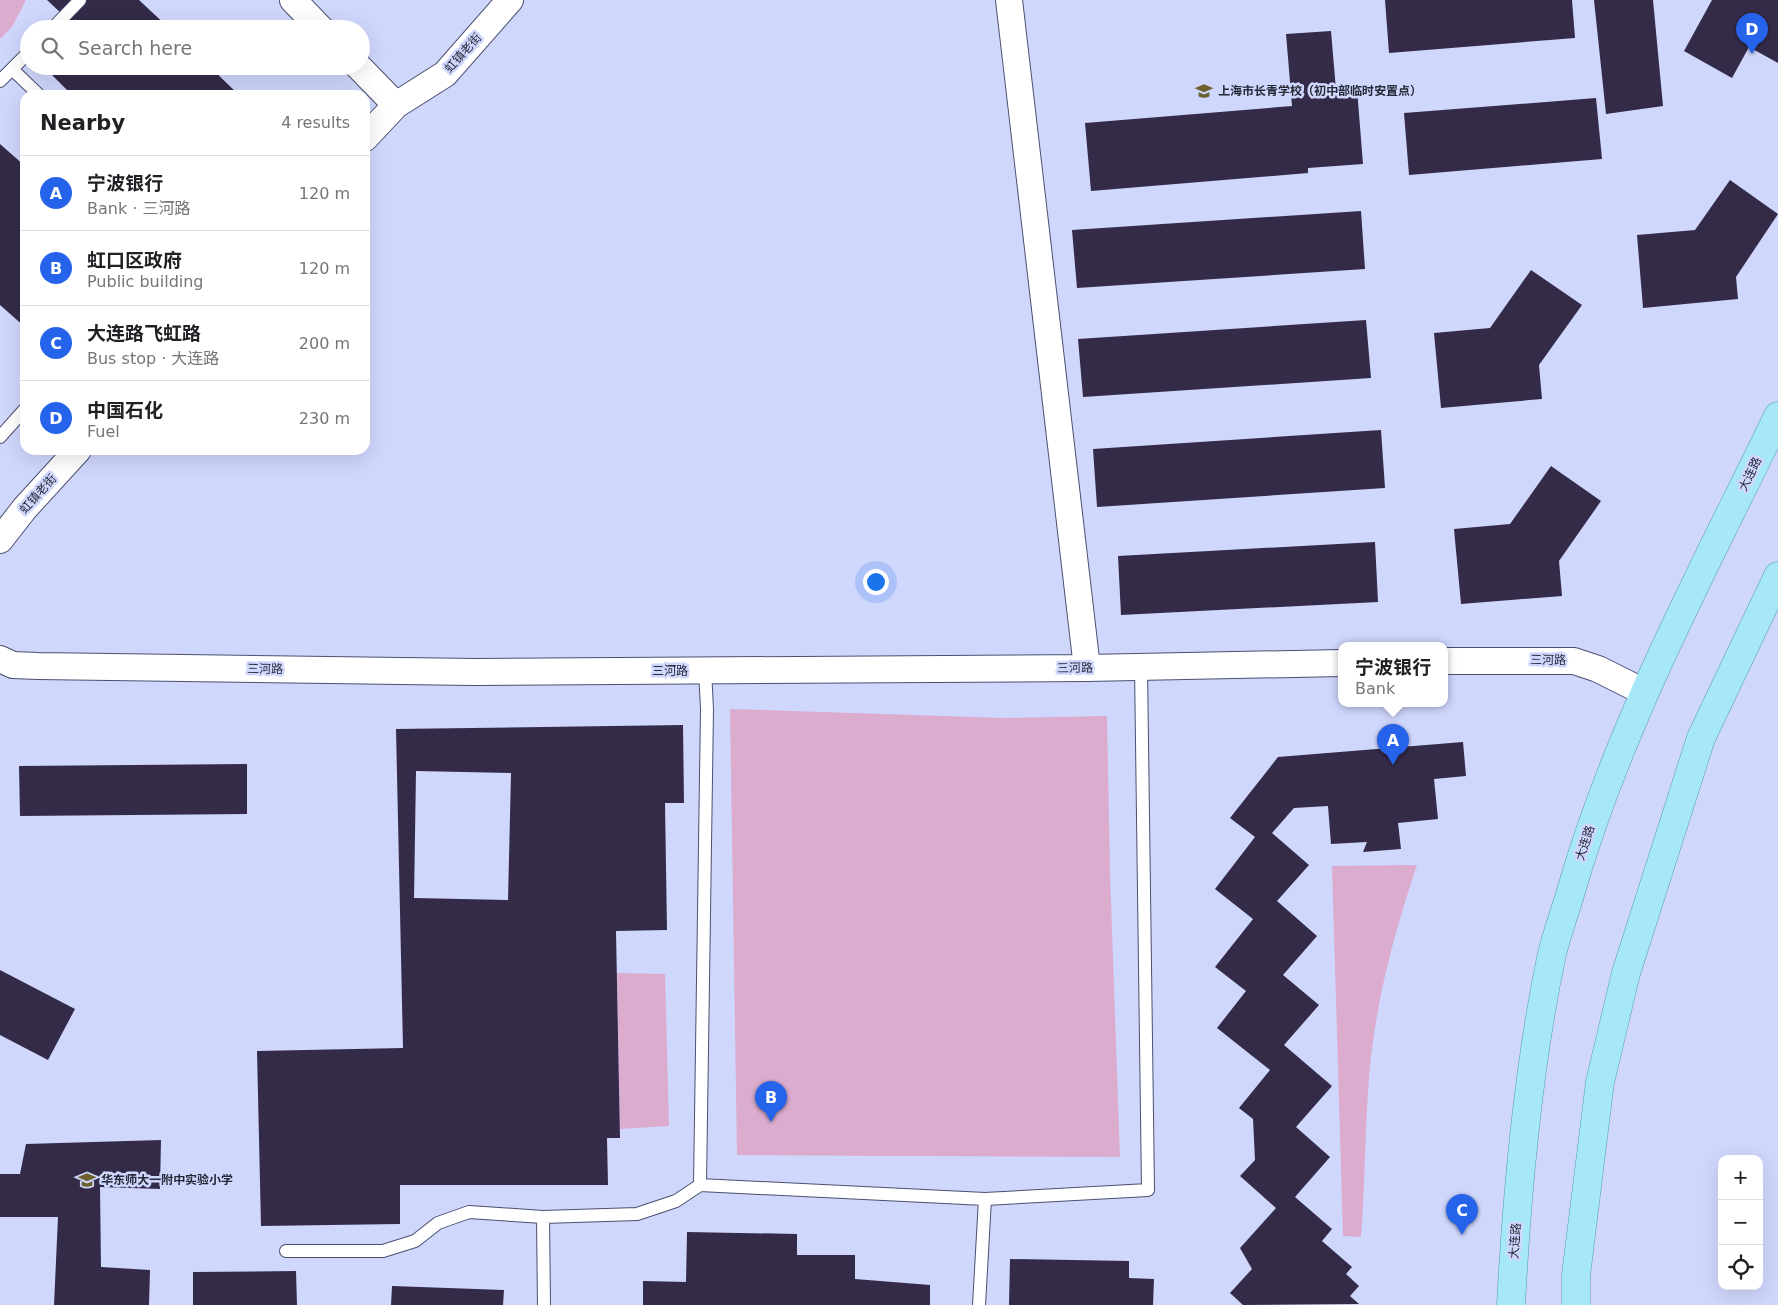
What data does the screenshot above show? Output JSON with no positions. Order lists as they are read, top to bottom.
{
  "streets": {
    "main road": ["大连路"],
    "street": ["虹镇老街", "三河路"]
  },
  "crossings": [
    ["大连路", "三河路"]
  ],
  "places": {
    "school or university": ["上海市长青学校（初中部临时安置点）", "华东师大一附中实验小学"]
  },
  "page": {
    "pins": [
      "D",
      "A",
      "B",
      "C"
    ],
    "search": "Search here",
    "heading": ["Nearby", "4 results"],
    "list": [
      {
        "mark": "A",
        "name": "宁波银行",
        "note": "Bank · 三河路",
        "value": "120 m"
      },
      {
        "mark": "B",
        "name": "虹口区政府",
        "note": "Public building",
        "value": "120 m"
      },
      {
        "mark": "C",
        "name": "大连路飞虹路",
        "note": "Bus stop · 大连路",
        "value": "200 m"
      },
      {
        "mark": "D",
        "name": "中国石化",
        "note": "Fuel",
        "value": "230 m"
      }
    ],
    "popup": ["宁波银行", "Bank"],
    "map_buttons": ["+", "−"]
  }
}
